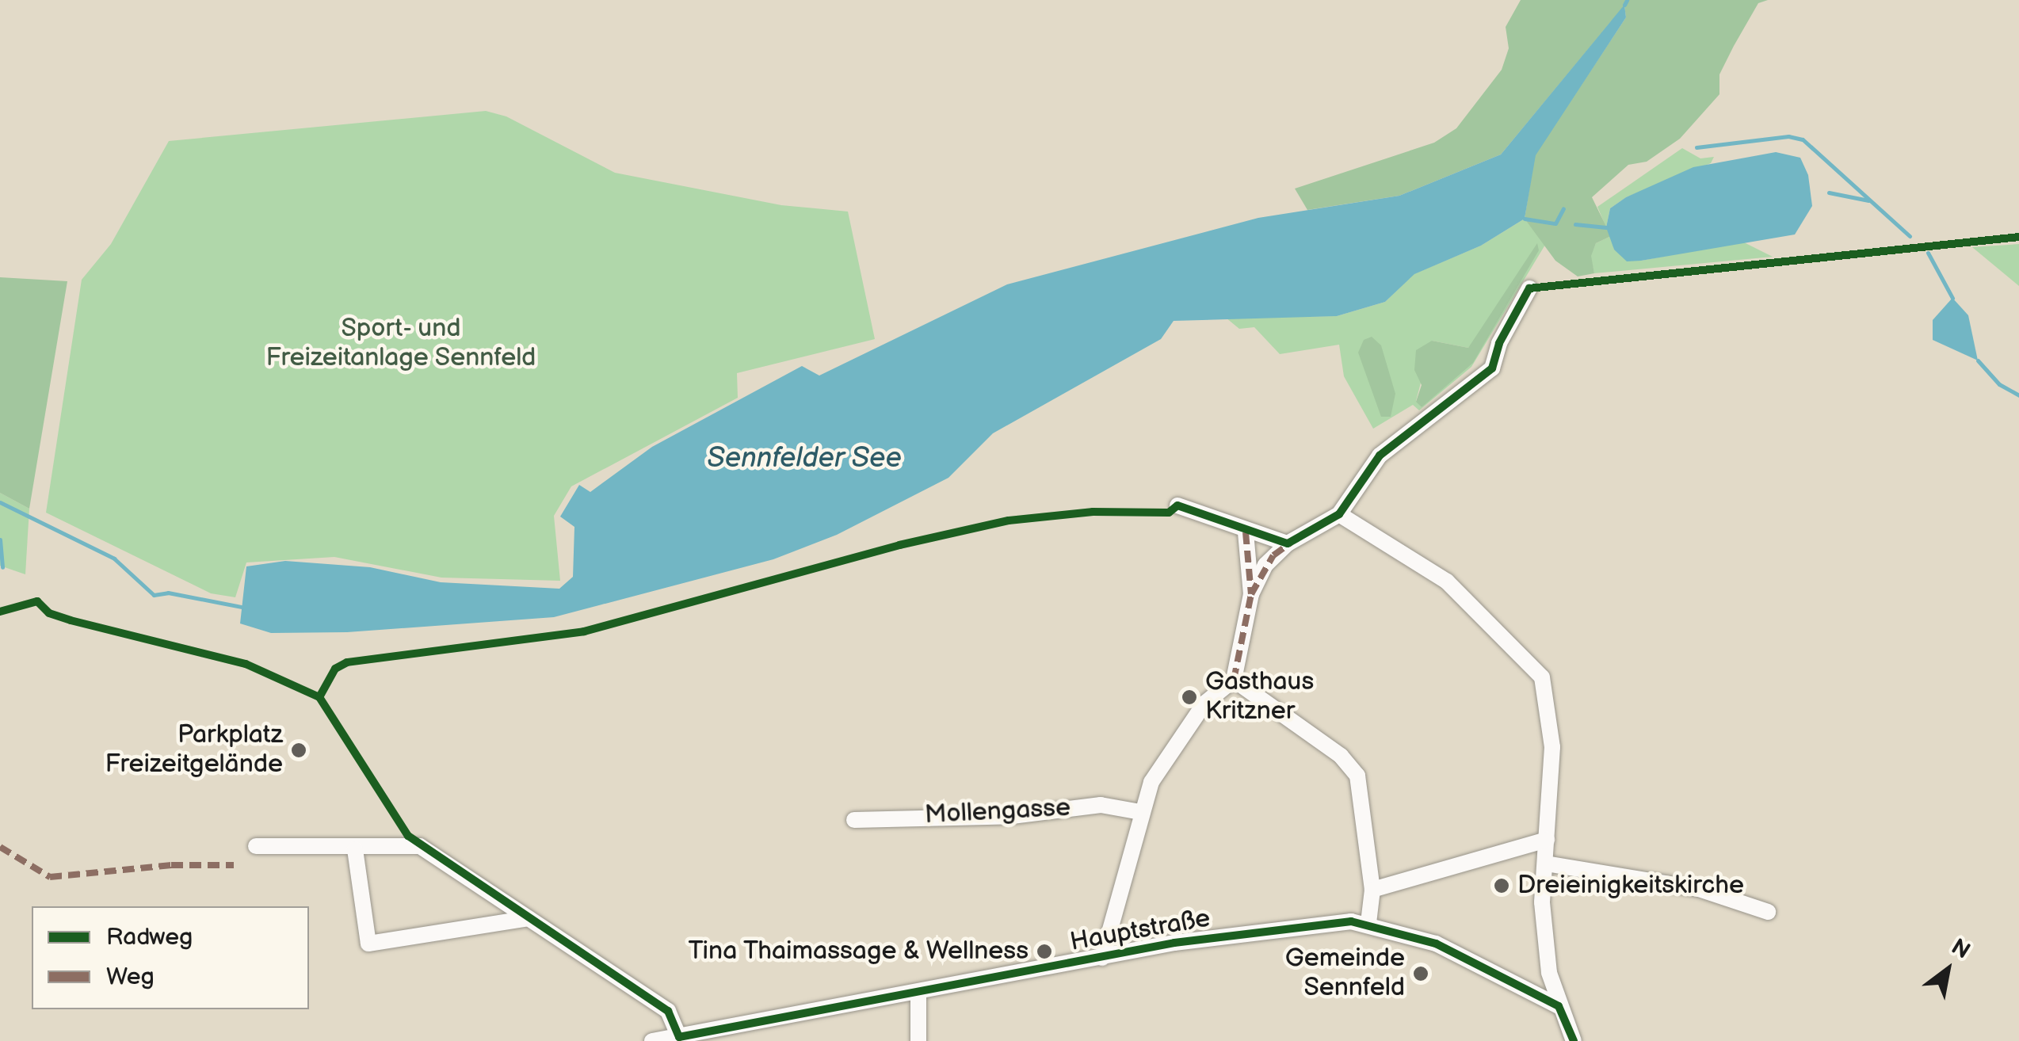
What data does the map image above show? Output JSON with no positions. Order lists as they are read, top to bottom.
{
  "streets": {
    "street": ["Mollengasse", "Hauptstraße"]
  },
  "water": ["Sennfelder See"],
  "parks": ["Sport- und Freizeitanlage Sennfeld"],
  "places": [
    "Gasthaus Kritzner",
    "Parkplatz Freizeitgelände",
    "Dreieinigkeitskirche",
    "Tina Thaimassage & Wellness",
    "Gemeinde Sennfeld"
  ],
  "legend": ["Radweg", "Weg"],
  "north": "top right"
}
